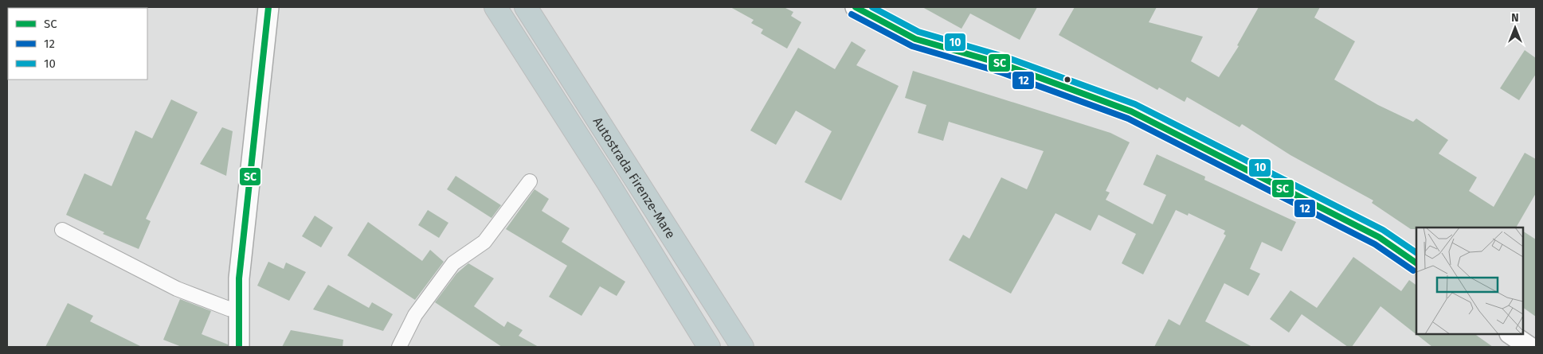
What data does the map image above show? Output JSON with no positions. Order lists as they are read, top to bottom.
{
  "streets": {
    "highway": ["Autostrada Firenze-Mare"]
  },
  "lines": ["transit line SC", "transit line 10", "transit line 12"],
  "legend": ["SC", "12", "10"],
  "north": "top"
}
